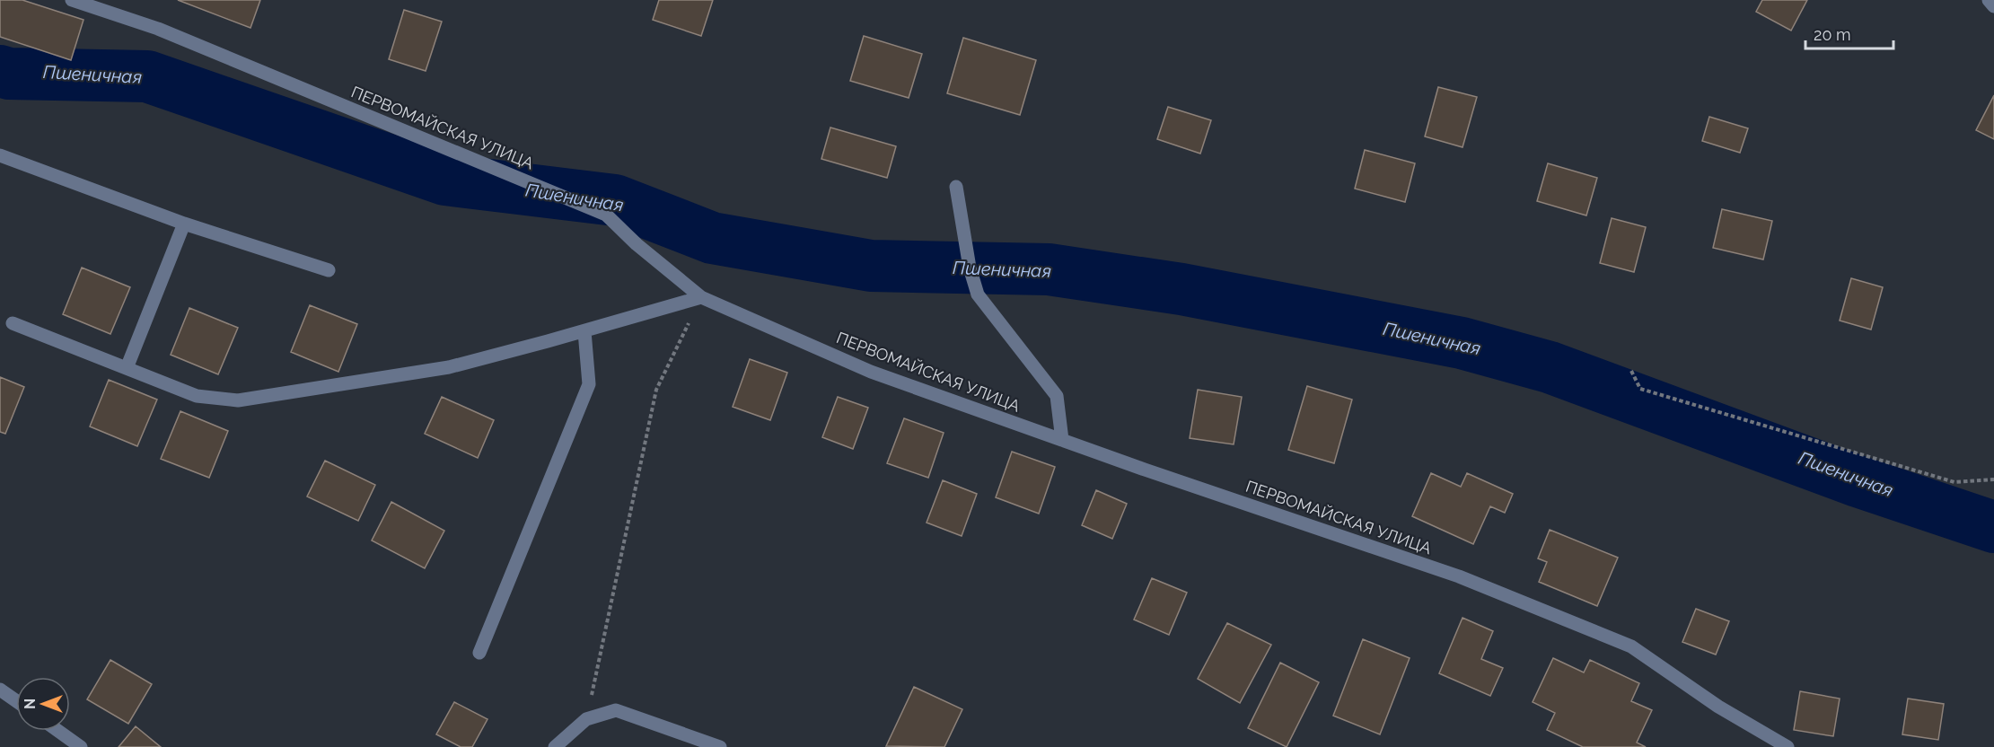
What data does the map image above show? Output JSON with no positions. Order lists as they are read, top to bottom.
{
  "streets": {
    "street": ["ПЕРВОМАЙСКАЯ УЛИЦА"]
  },
  "water": ["Пшеничная"],
  "scale_bar": "20 m",
  "north": "left"
}
